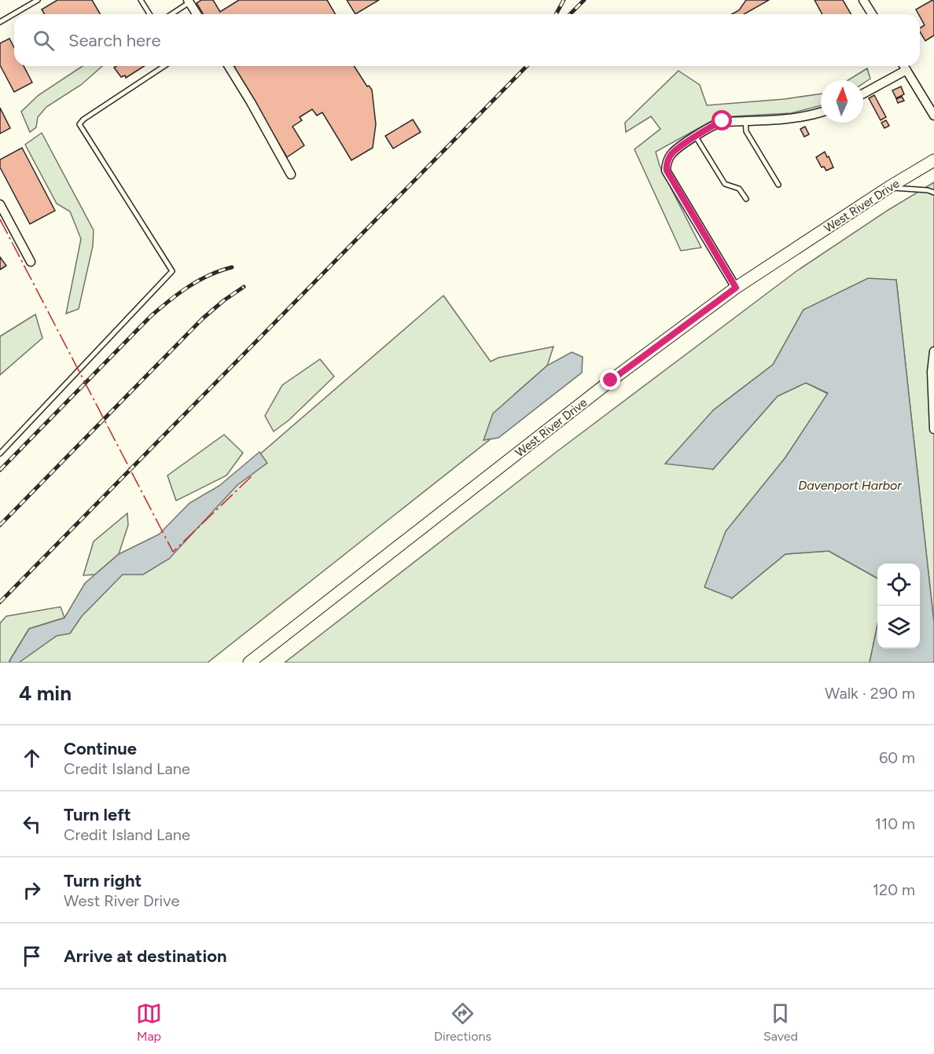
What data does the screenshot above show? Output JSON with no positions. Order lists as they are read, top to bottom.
{
  "streets": {
    "main road": ["West River Drive"]
  },
  "water": ["Davenport Harbor"],
  "north": "top",
  "page": {
    "search": "Search here",
    "heading": ["4 min", "Walk · 290 m"],
    "list": [
      ["Continue", "Credit Island Lane", "60 m"],
      ["Turn left", "Credit Island Lane", "110 m"],
      ["Turn right", "West River Drive", "120 m"],
      "Arrive at destination"
    ],
    "nav": ["Map", "Directions", "Saved"]
  }
}
